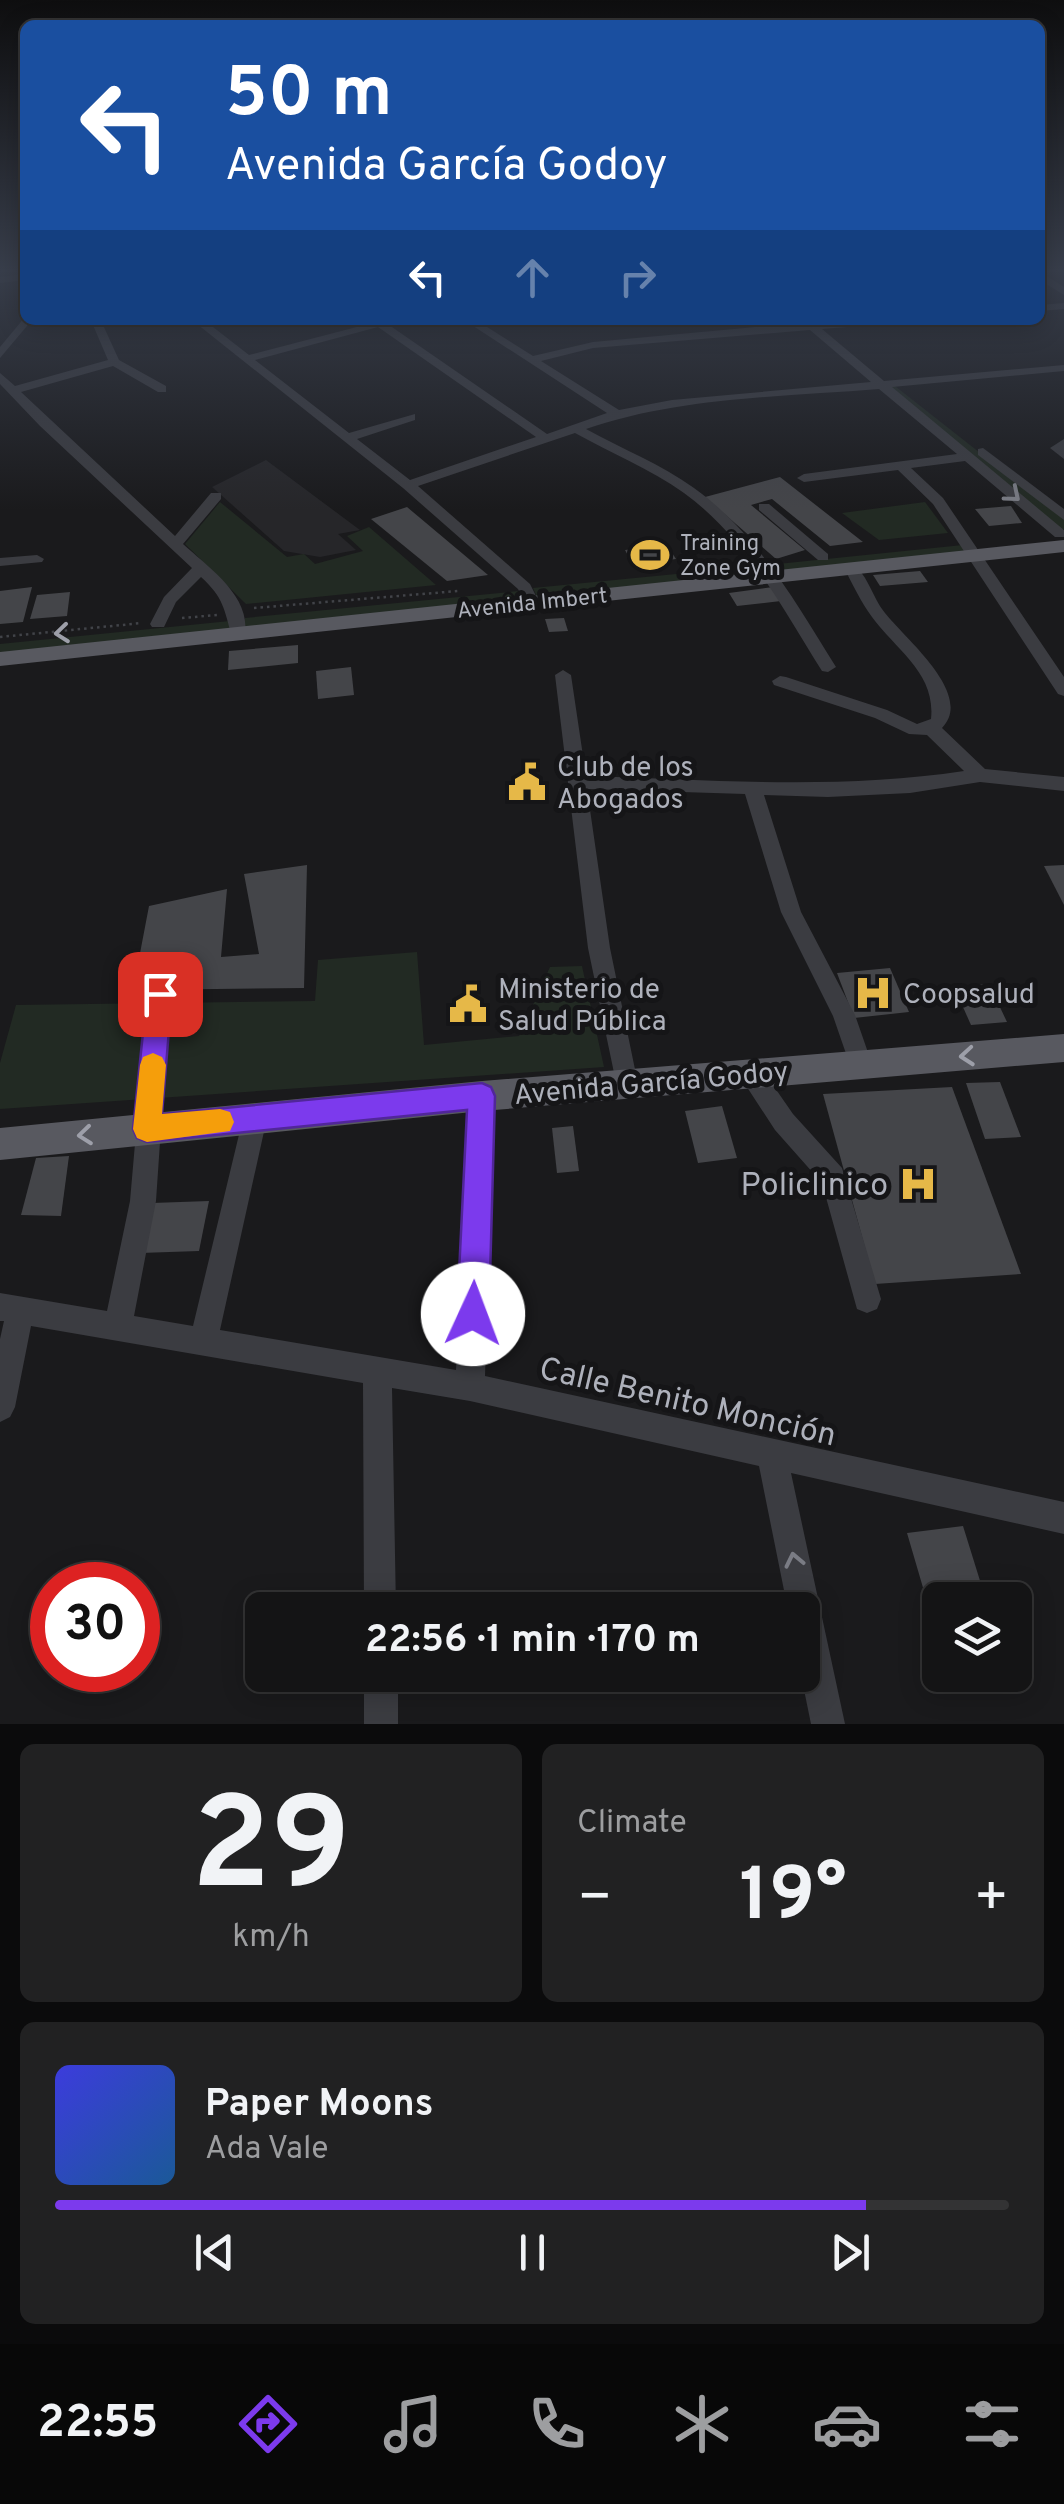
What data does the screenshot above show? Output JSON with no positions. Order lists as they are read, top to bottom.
{
  "streets": {
    "main road": ["Avenida Imbert", "Avenida García Godoy"],
    "street": ["Calle Benito Monción"]
  },
  "places": {
    "sports": ["Training Zone Gym"],
    "public building": ["Club de los Abogados", "Ministerio de Salud Pública"],
    "hospital": ["Coopsalud", "Policlinico"]
  },
  "page": {
    "turn": ["50 m", "Avenida García Godoy"],
    "limit": "30",
    "trip": "22:56 · 1 min · 170 m",
    "tile": [
      ["29", "km/h"],
      "Climate"
    ],
    "heat": ["−", "19°", "+"],
    "song": ["Paper Moons", "Ada Vale"],
    "tabs": "22:55"
  }
}
